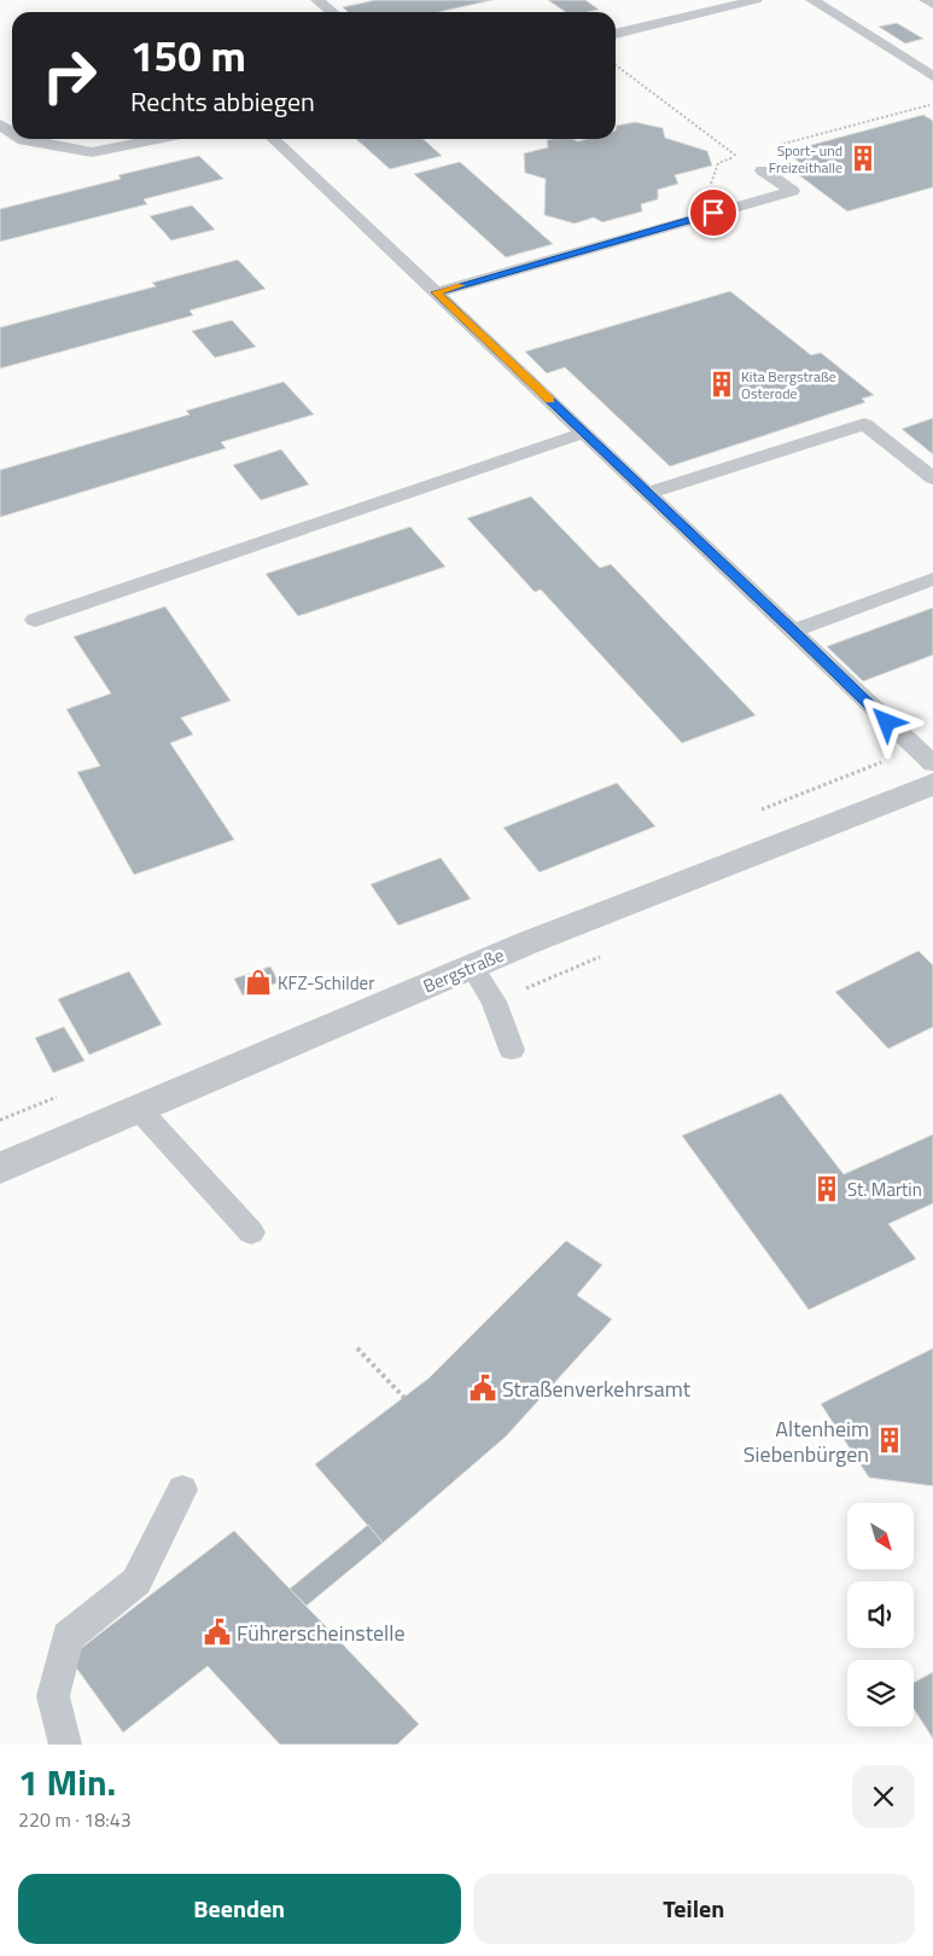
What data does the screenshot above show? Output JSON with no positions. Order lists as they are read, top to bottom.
{
  "streets": {
    "street": ["Bergstraße"]
  },
  "places": {
    "building": [
      "Sport- und Freizeithalle",
      "Kita Bergstraße Osterode",
      "St. Martin",
      "Altenheim Siebenbürgen"
    ],
    "shop": ["KFZ-Schilder"],
    "public building": ["Straßenverkehrsamt", "Führerscheinstelle"]
  },
  "north": "bottom right",
  "page": {
    "turn": ["150 m", "Rechts abbiegen"],
    "heading": ["1 Min.", "220 m · 18:43"],
    "buttons": ["Beenden", "Teilen"]
  }
}
